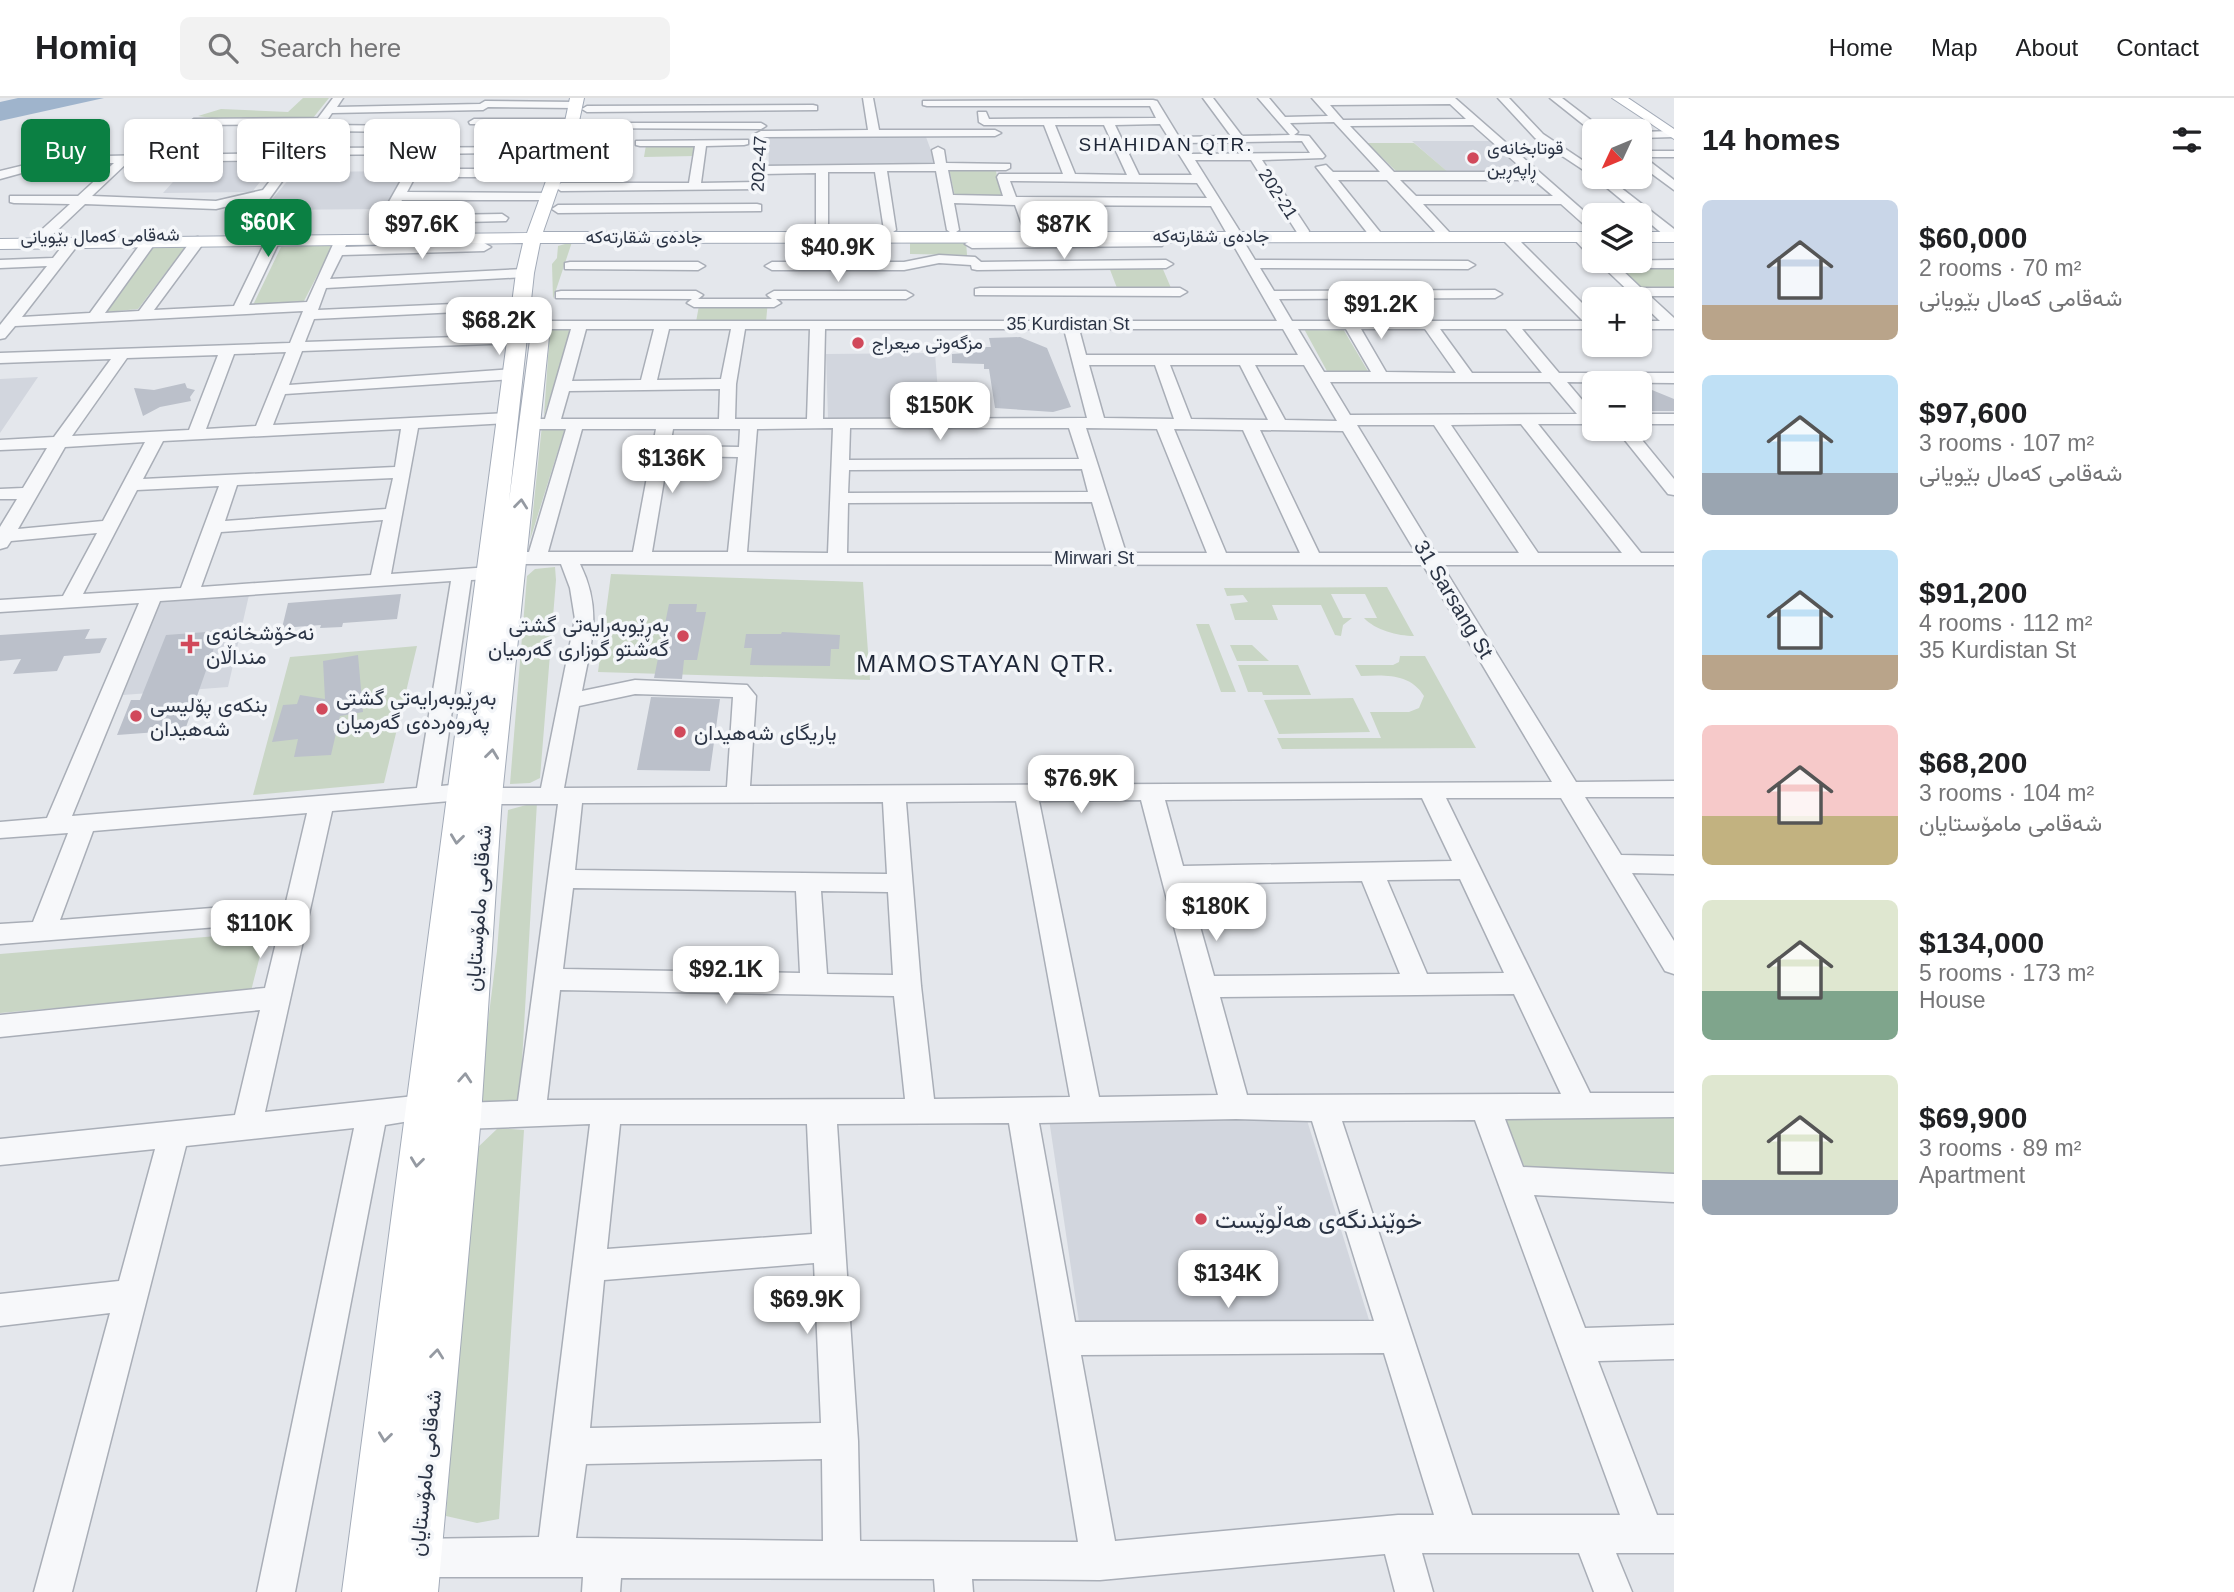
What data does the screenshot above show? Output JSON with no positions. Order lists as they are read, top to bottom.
{
  "streets": {
    "main road": ["شەقامی کەمال بێویانی", "جادەی شقارتەکە", "شەقامی مامۆستایان"],
    "street": [
      "202-47",
      "202-21",
      "35 Kurdistan St",
      "Mirwari St",
      "31 Sarsang St"
    ]
  },
  "crossings": [
    ["202-47", "جادەی شقارتەکە"],
    ["202-21", "جادەی شقارتەکە"],
    ["جادەی شقارتەکە", "35 Kurdistan St"],
    ["جادەی شقارتەکە", "31 Sarsang St"],
    ["جادەی شقارتەکە", "شەقامی مامۆستایان"],
    ["35 Kurdistan St", "31 Sarsang St"],
    ["35 Kurdistan St", "شەقامی مامۆستایان"],
    ["Mirwari St", "31 Sarsang St"],
    ["Mirwari St", "شەقامی مامۆستایان"]
  ],
  "districts": ["SHAHIDAN QTR.", "MAMOSTAYAN QTR."],
  "places": {
    "other": [
      "قوتابخانەی ڕاپەڕین",
      "مزگەوتی میعراج",
      "بەڕێوبەرایەتی گشتی گەشتو گوزاری گەرمیان",
      "بەڕێوبەرایەتی گشتی پەروەردەی گەرمیان",
      "بنکەی پۆلیسی شەهیدان",
      "یاریگای شەهیدان",
      "خوێندنگەی هەڵوێست"
    ],
    "health": ["نەخۆشخانەی منداڵان"]
  },
  "north": "bottom left",
  "page": {
    "header": "Homiq",
    "search": "Search here",
    "nav": [
      "Home",
      "Map",
      "About",
      "Contact"
    ],
    "heading": "14 homes",
    "map_buttons": ["+", "−"],
    "chip": [
      "Buy",
      "Rent",
      "Filters",
      "New",
      "Apartment"
    ],
    "list": [
      {
        "name": "$60,000",
        "note": "2 rooms · 70 m² · شەقامی کەمال بێویانی"
      },
      {
        "name": "$97,600",
        "note": "3 rooms · 107 m² · شەقامی کەمال بێویانی"
      },
      {
        "name": "$91,200",
        "note": "4 rooms · 112 m² · 35 Kurdistan St"
      },
      {
        "name": "$68,200",
        "note": "3 rooms · 104 m² · شەقامی مامۆستایان"
      },
      {
        "name": "$134,000",
        "note": "5 rooms · 173 m² · House"
      },
      {
        "name": "$69,900",
        "note": "3 rooms · 89 m² · Apartment"
      }
    ],
    "price": [
      "$60K",
      "$97.6K",
      "$87K",
      "$40.9K",
      "$91.2K",
      "$68.2K",
      "$150K",
      "$136K",
      "$76.9K",
      "$180K",
      "$110K",
      "$92.1K",
      "$134K",
      "$69.9K"
    ]
  }
}
